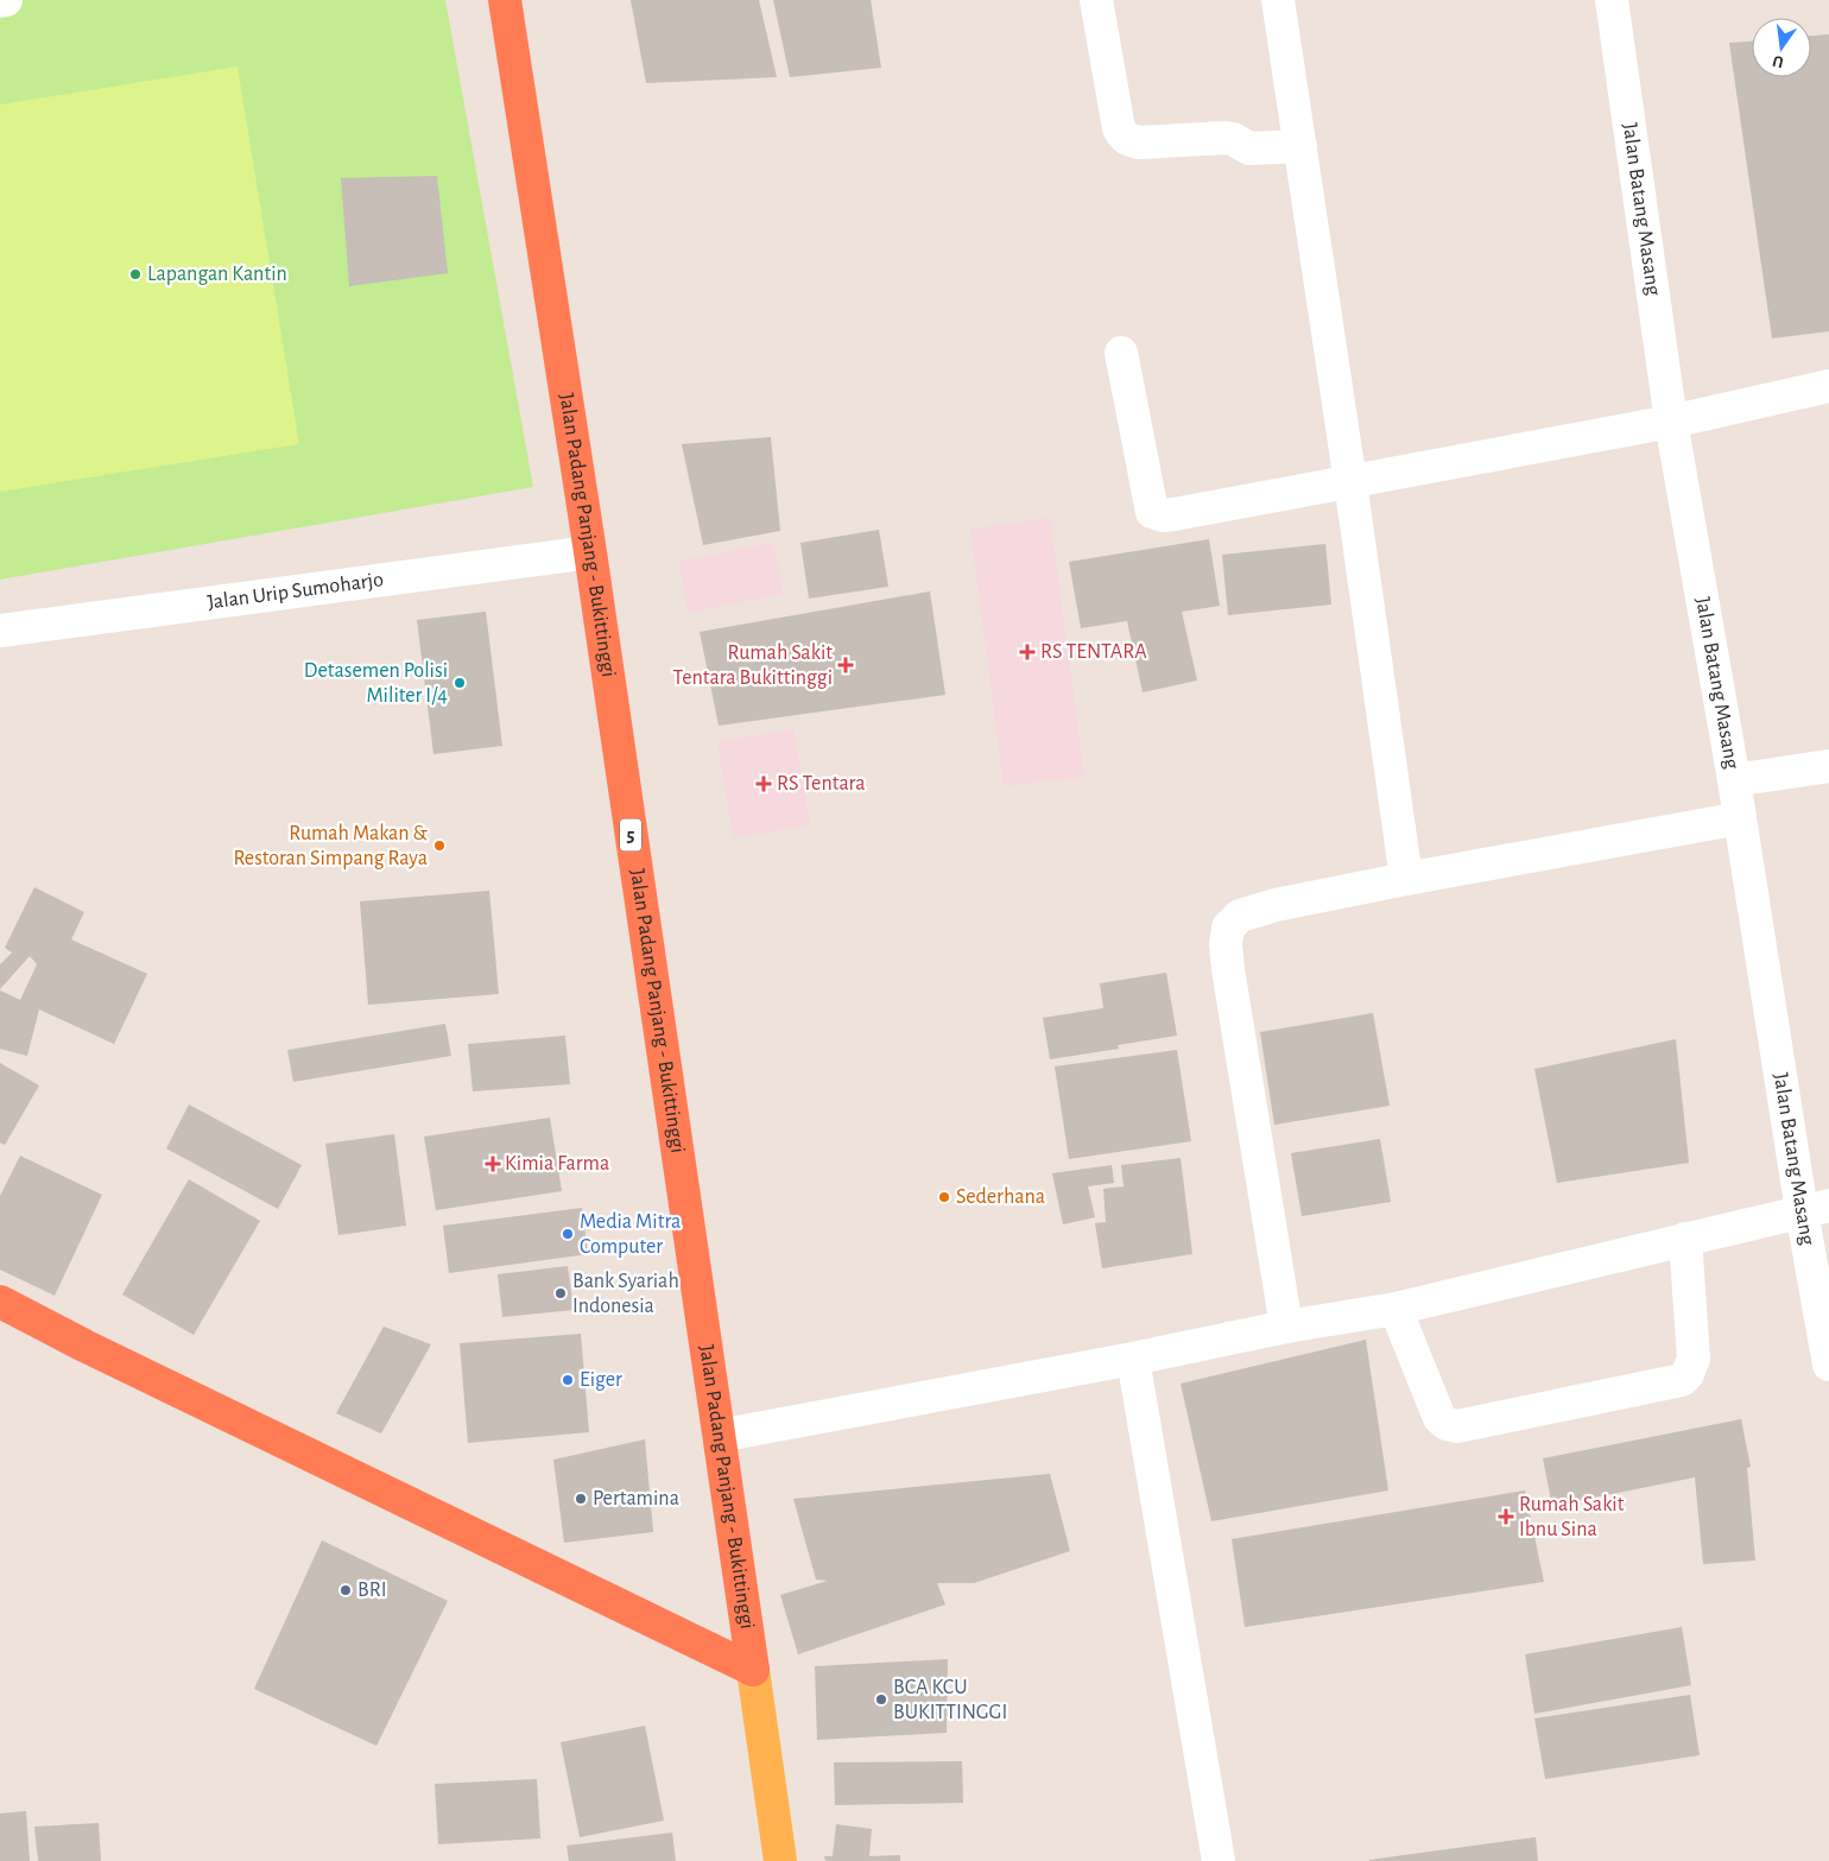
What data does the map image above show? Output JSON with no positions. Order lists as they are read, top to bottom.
{
  "streets": {
    "highway": ["Jalan Padang Panjang - Bukittinggi", "5"],
    "street": ["Jalan Batang Masang", "Jalan Urip Sumoharjo"]
  },
  "crossings": [
    ["Jalan Padang Panjang - Bukittinggi", "Jalan Urip Sumoharjo"]
  ],
  "places": {
    "other": [
      "Lapangan Kantin",
      "Detasemen Polisi Militer I/4",
      "Rumah Makan & Restoran Simpang Raya",
      "Sederhana",
      "Media Mitra Computer",
      "Bank Syariah Indonesia",
      "Eiger",
      "Pertamina",
      "BRI",
      "BCA KCU BUKITTINGGI"
    ],
    "health": [
      "RS TENTARA",
      "Rumah Sakit Tentara Bukittinggi",
      "RS Tentara",
      "Kimia Farma",
      "Rumah Sakit Ibnu Sina"
    ]
  },
  "north": "bottom"
}
